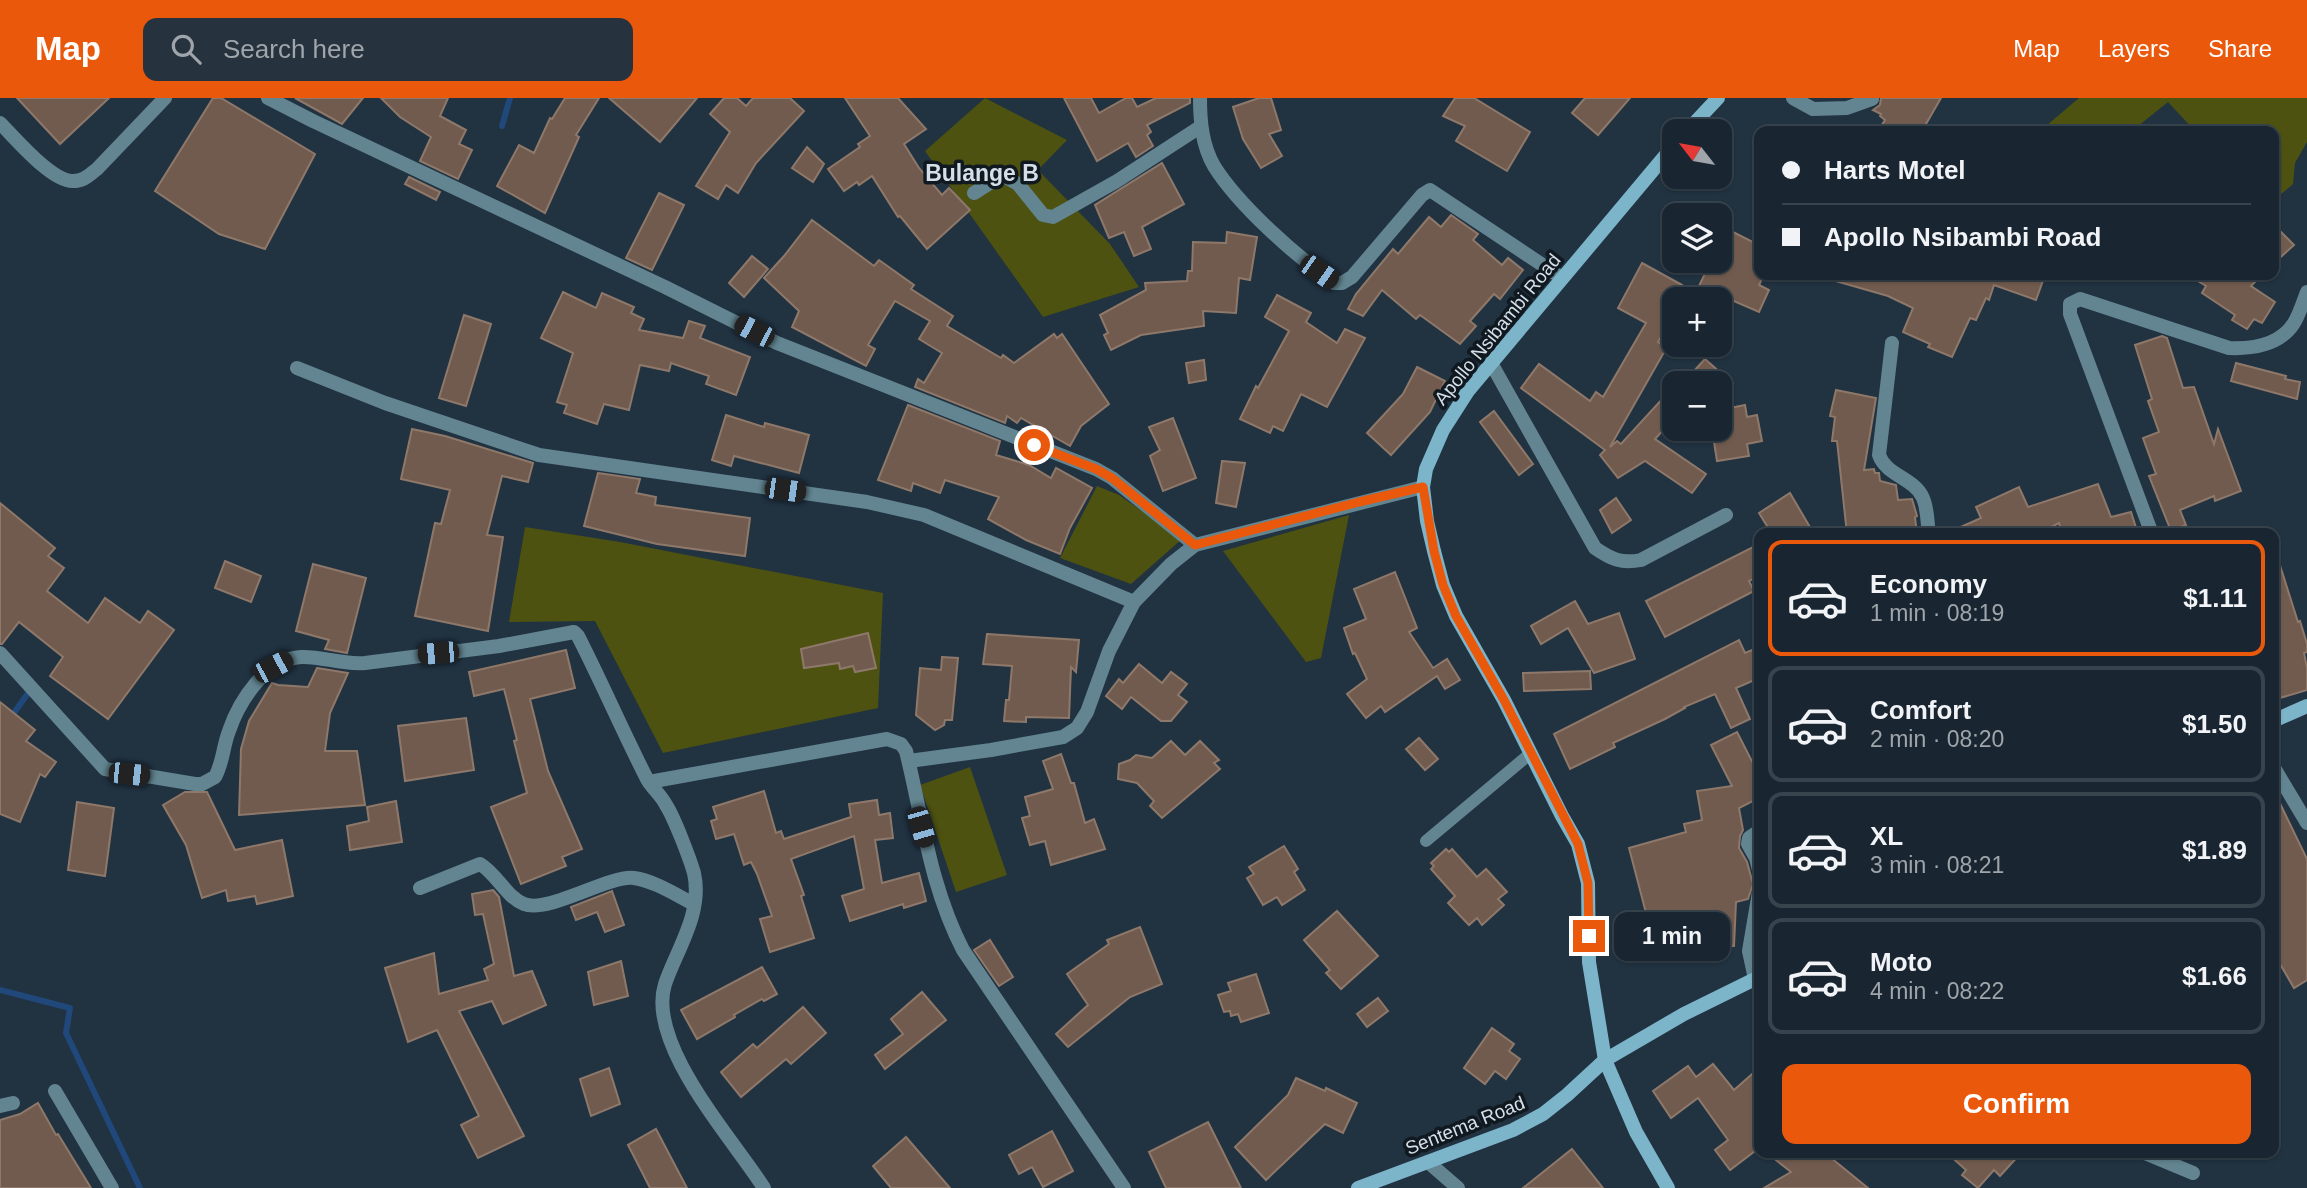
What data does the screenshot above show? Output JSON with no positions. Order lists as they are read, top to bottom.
{
  "streets": {
    "street": ["Apollo Nsibambi Road", "Sentema Road"]
  },
  "crossings": [
    ["Apollo Nsibambi Road", "Sentema Road"]
  ],
  "districts": ["Bulange B"],
  "north": "top left",
  "page": {
    "header": "Map",
    "search": "Search here",
    "nav": ["Map", "Layers", "Share"],
    "map_buttons": ["+", "−"],
    "banner": ["Harts Motel", "Apollo Nsibambi Road"],
    "list": [
      {
        "name": "Economy",
        "note": "1 min · 08:19",
        "value": "$1.11"
      },
      {
        "name": "Comfort",
        "note": "2 min · 08:20",
        "value": "$1.50"
      },
      {
        "name": "XL",
        "note": "3 min · 08:21",
        "value": "$1.89"
      },
      {
        "name": "Moto",
        "note": "4 min · 08:22",
        "value": "$1.66"
      }
    ],
    "bubble": "1 min",
    "buttons": "Confirm"
  }
}
